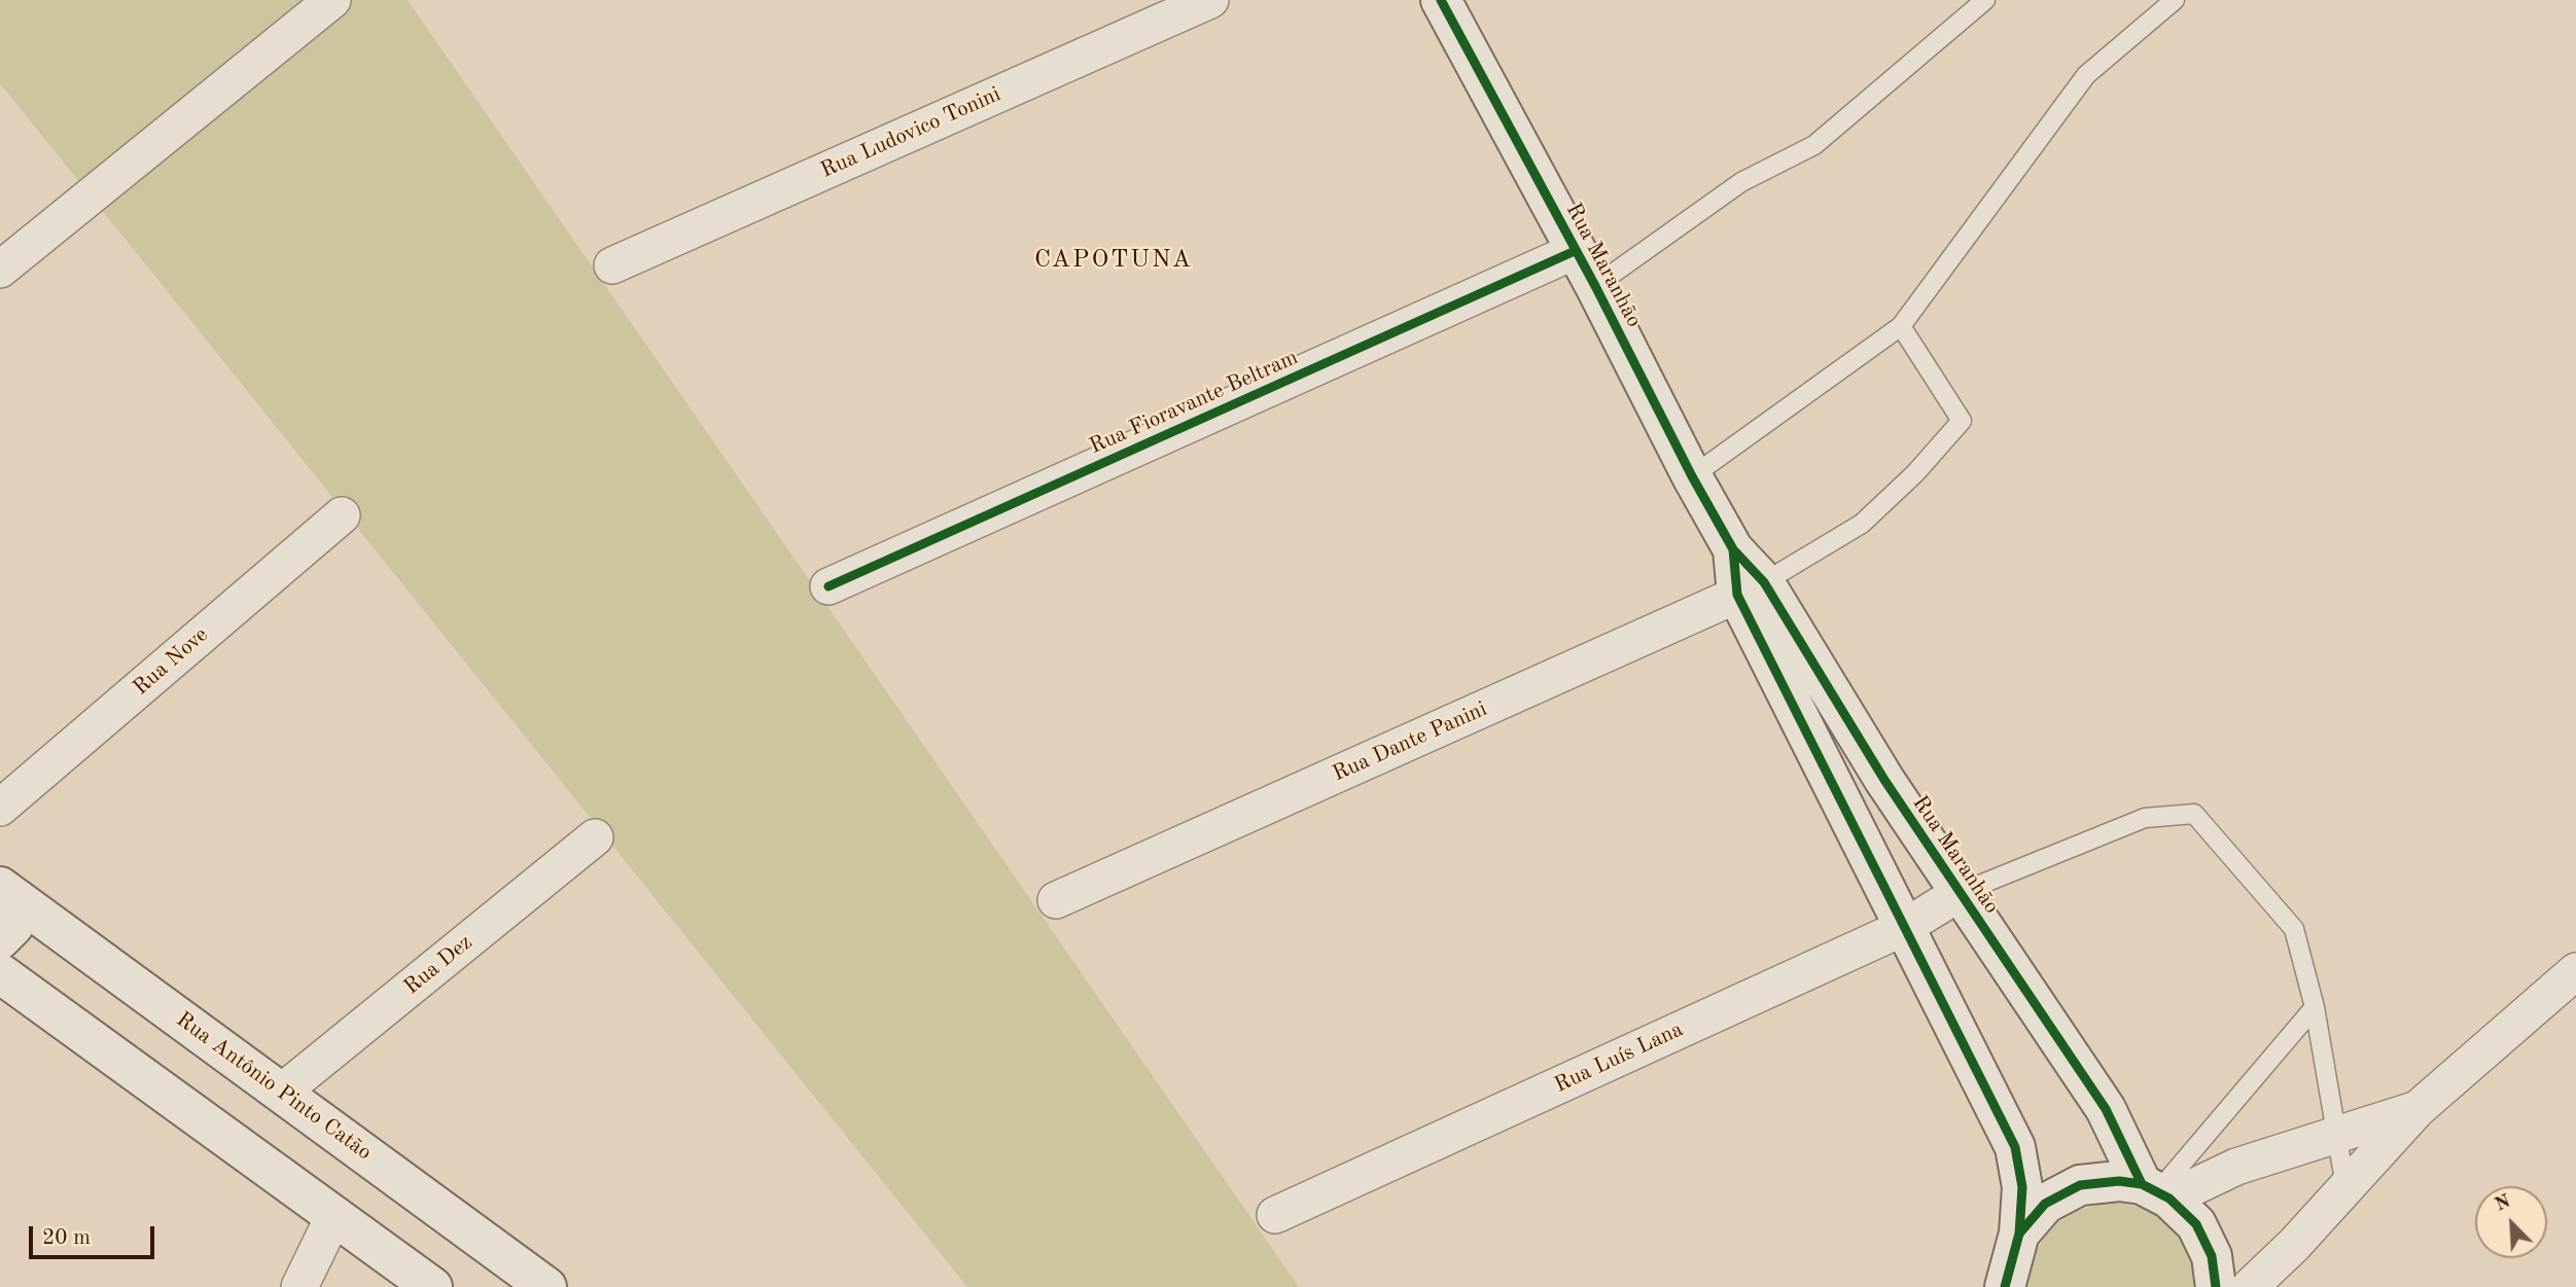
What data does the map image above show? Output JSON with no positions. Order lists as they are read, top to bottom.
{
  "streets": {
    "main road": ["Rua Maranhão", "Rua Antônio Pinto Catão"],
    "street": [
      "Rua Ludovico Tonini",
      "Rua Fioravante Beltram",
      "Rua Nove",
      "Rua Dante Panini",
      "Rua Dez",
      "Rua Luís Lana"
    ]
  },
  "crossings": [
    ["Rua Maranhão", "Rua Fioravante Beltram"],
    ["Rua Maranhão", "Rua Dante Panini"],
    ["Rua Maranhão", "Rua Luís Lana"],
    ["Rua Dez", "Rua Antônio Pinto Catão"]
  ],
  "districts": ["CAPOTUNA"],
  "scale_bar": "20 m",
  "north": "top left"
}
